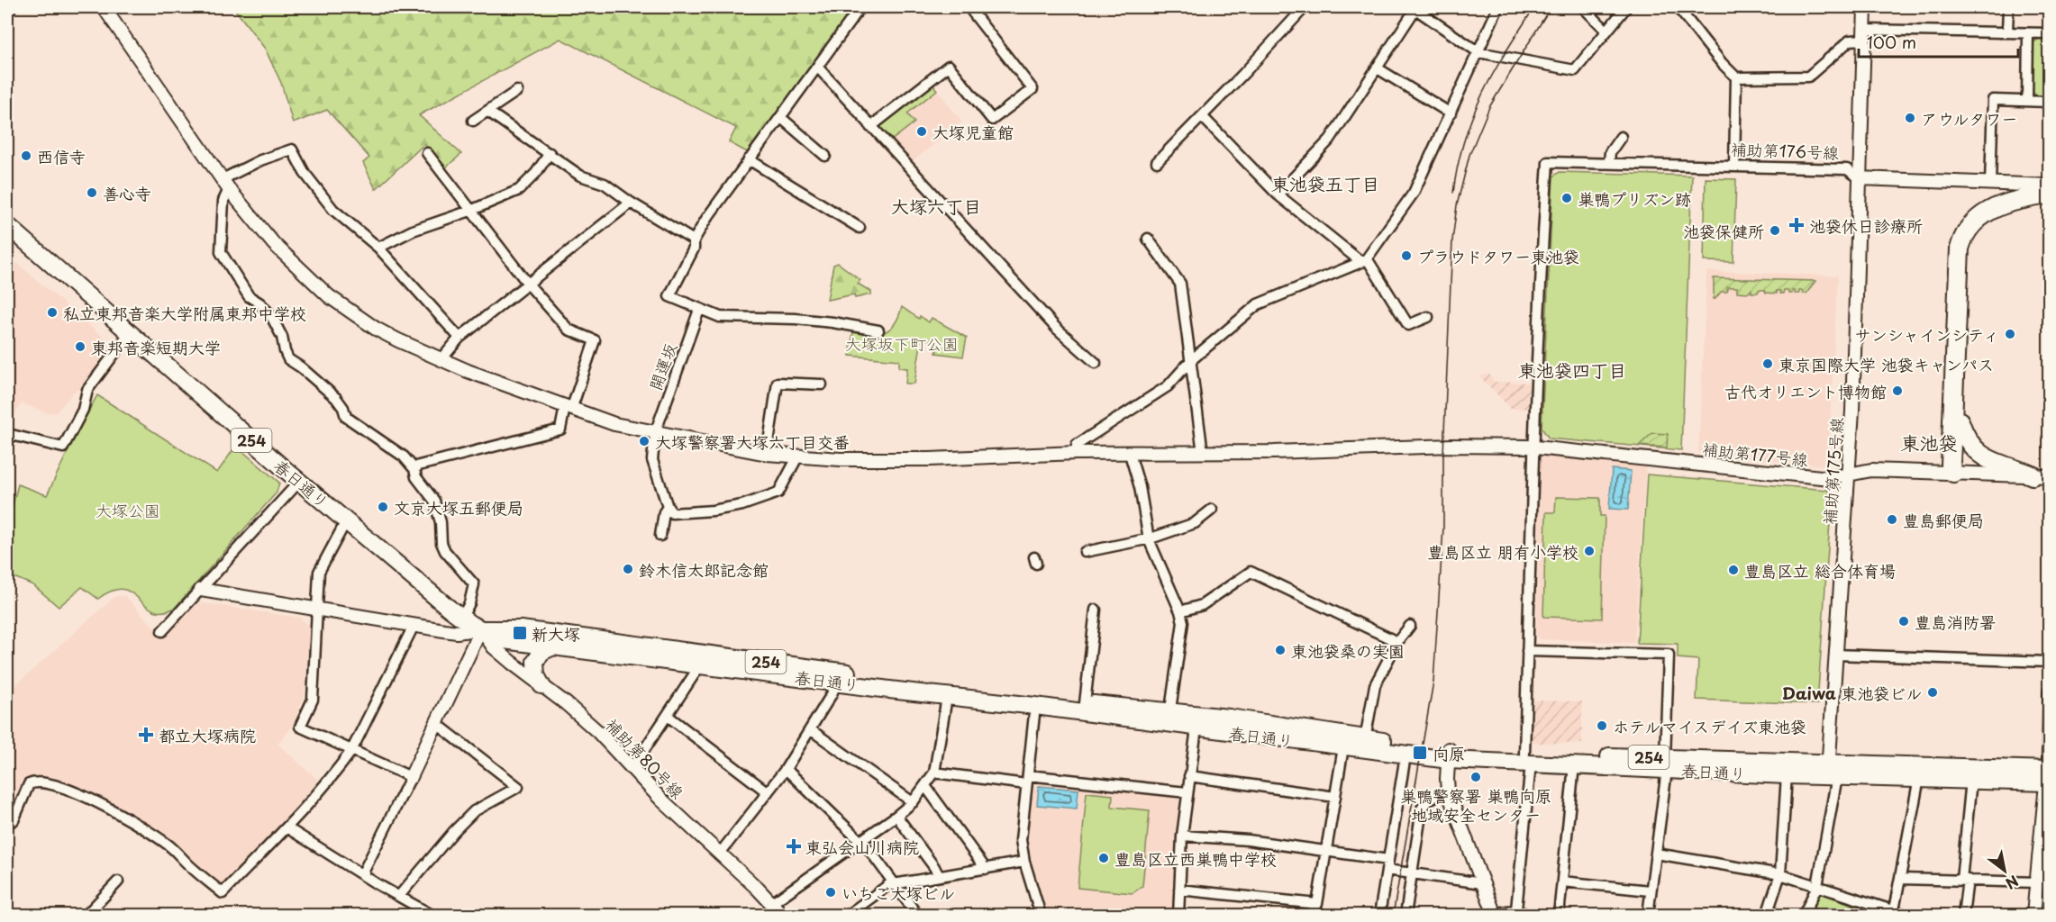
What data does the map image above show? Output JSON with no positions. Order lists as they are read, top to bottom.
{
  "streets": {
    "highway": ["254", "春日通り"],
    "street": [
      "補助第176号線",
      "開運坂",
      "補助第177号線",
      "補助第175号線",
      "補助第80号線"
    ]
  },
  "crossings": [
    ["補助第176号線", "補助第177号線"],
    ["補助第176号線", "補助第175号線"],
    ["開運坂", "補助第177号線"],
    ["補助第177号線", "補助第175号線"],
    ["補助第175号線", "春日通り"],
    ["春日通り", "補助第80号線"]
  ],
  "districts": [
    "東池袋五丁目",
    "大塚六丁目",
    "東池袋四丁目",
    "東池袋"
  ],
  "parks": ["大塚坂下町公園", "大塚公園"],
  "places": {
    "other": [
      "アウルタワー",
      "大塚児童館",
      "西信寺",
      "善心寺",
      "巣鴨プリズン跡",
      "池袋保健所",
      "プラウドタワー東池袋",
      "私立東邦音楽大学附属東邦中学校",
      "サンシャインシティ",
      "東邦音楽短期大学",
      "東京国際大学 池袋キャンパス",
      "古代オリエント博物館",
      "大塚警察署大塚六丁目交番",
      "文京大塚五郵便局",
      "豊島郵便局",
      "豊島区立 朋有小学校",
      "鈴木信太郎記念館",
      "豊島区立 総合体育場",
      "豊島消防署",
      "東池袋桑の実園",
      "Daiwa 東池袋ビル",
      "ホテルマイスデイズ東池袋",
      "巣鴨警察署 巣鴨向原 地域安全センター",
      "豊島区立西巣鴨中学校",
      "いちご大塚ビル"
    ],
    "health": ["池袋休日診療所", "都立大塚病院", "東弘会山川病院"],
    "transit": ["新大塚", "向原"]
  },
  "scale_bar": "100 m",
  "north": "bottom right"
}
